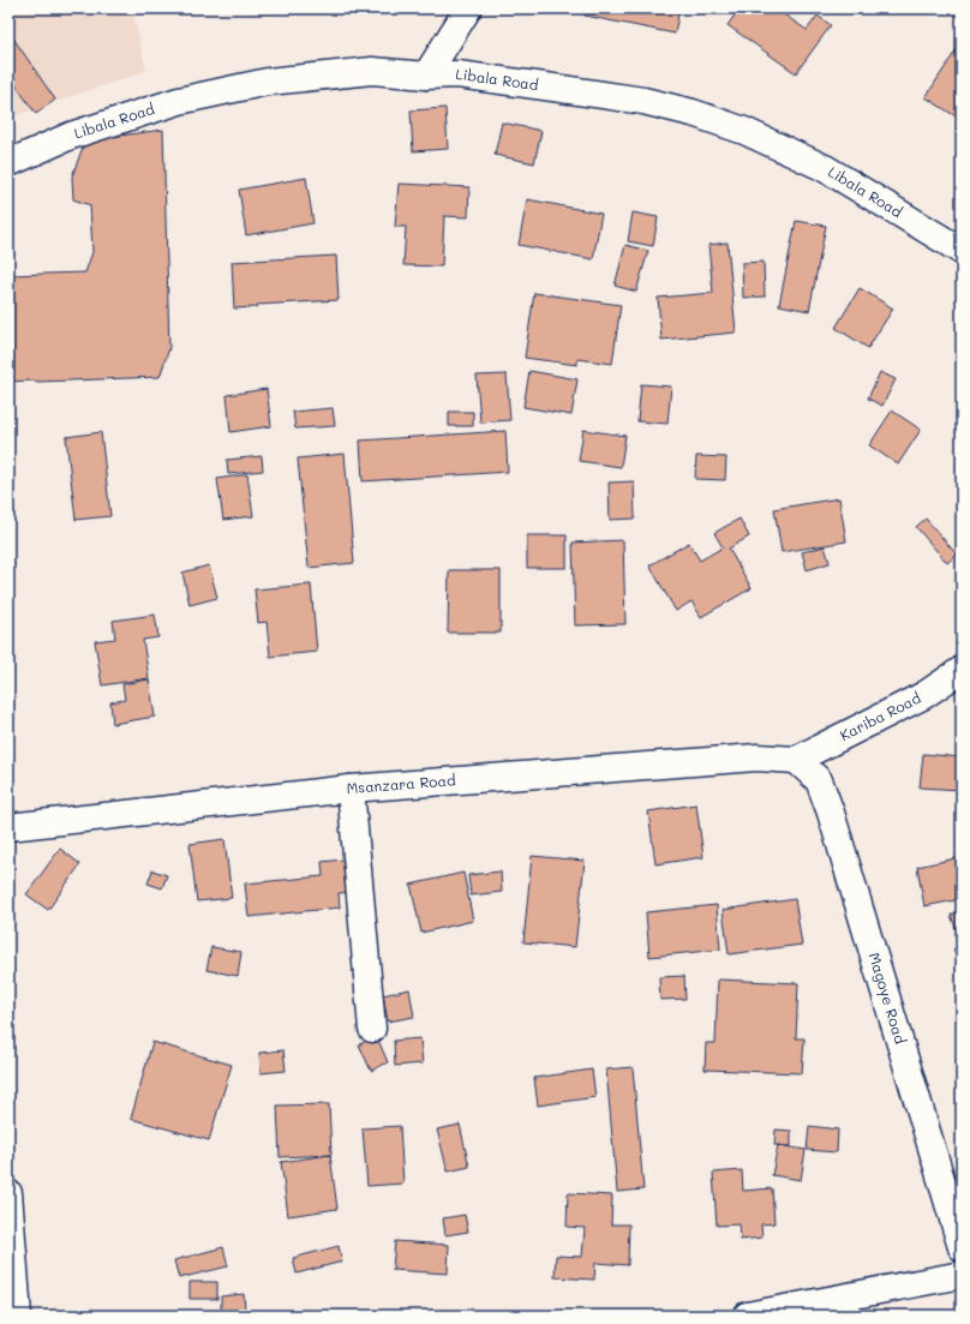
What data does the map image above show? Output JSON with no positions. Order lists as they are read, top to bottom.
{
  "streets": {
    "street": [
      "Libala Road",
      "Kariba Road",
      "Msanzara Road",
      "Magoye Road"
    ]
  },
  "crossings": [
    ["Kariba Road", "Msanzara Road"],
    ["Kariba Road", "Magoye Road"],
    ["Msanzara Road", "Magoye Road"]
  ]
}
